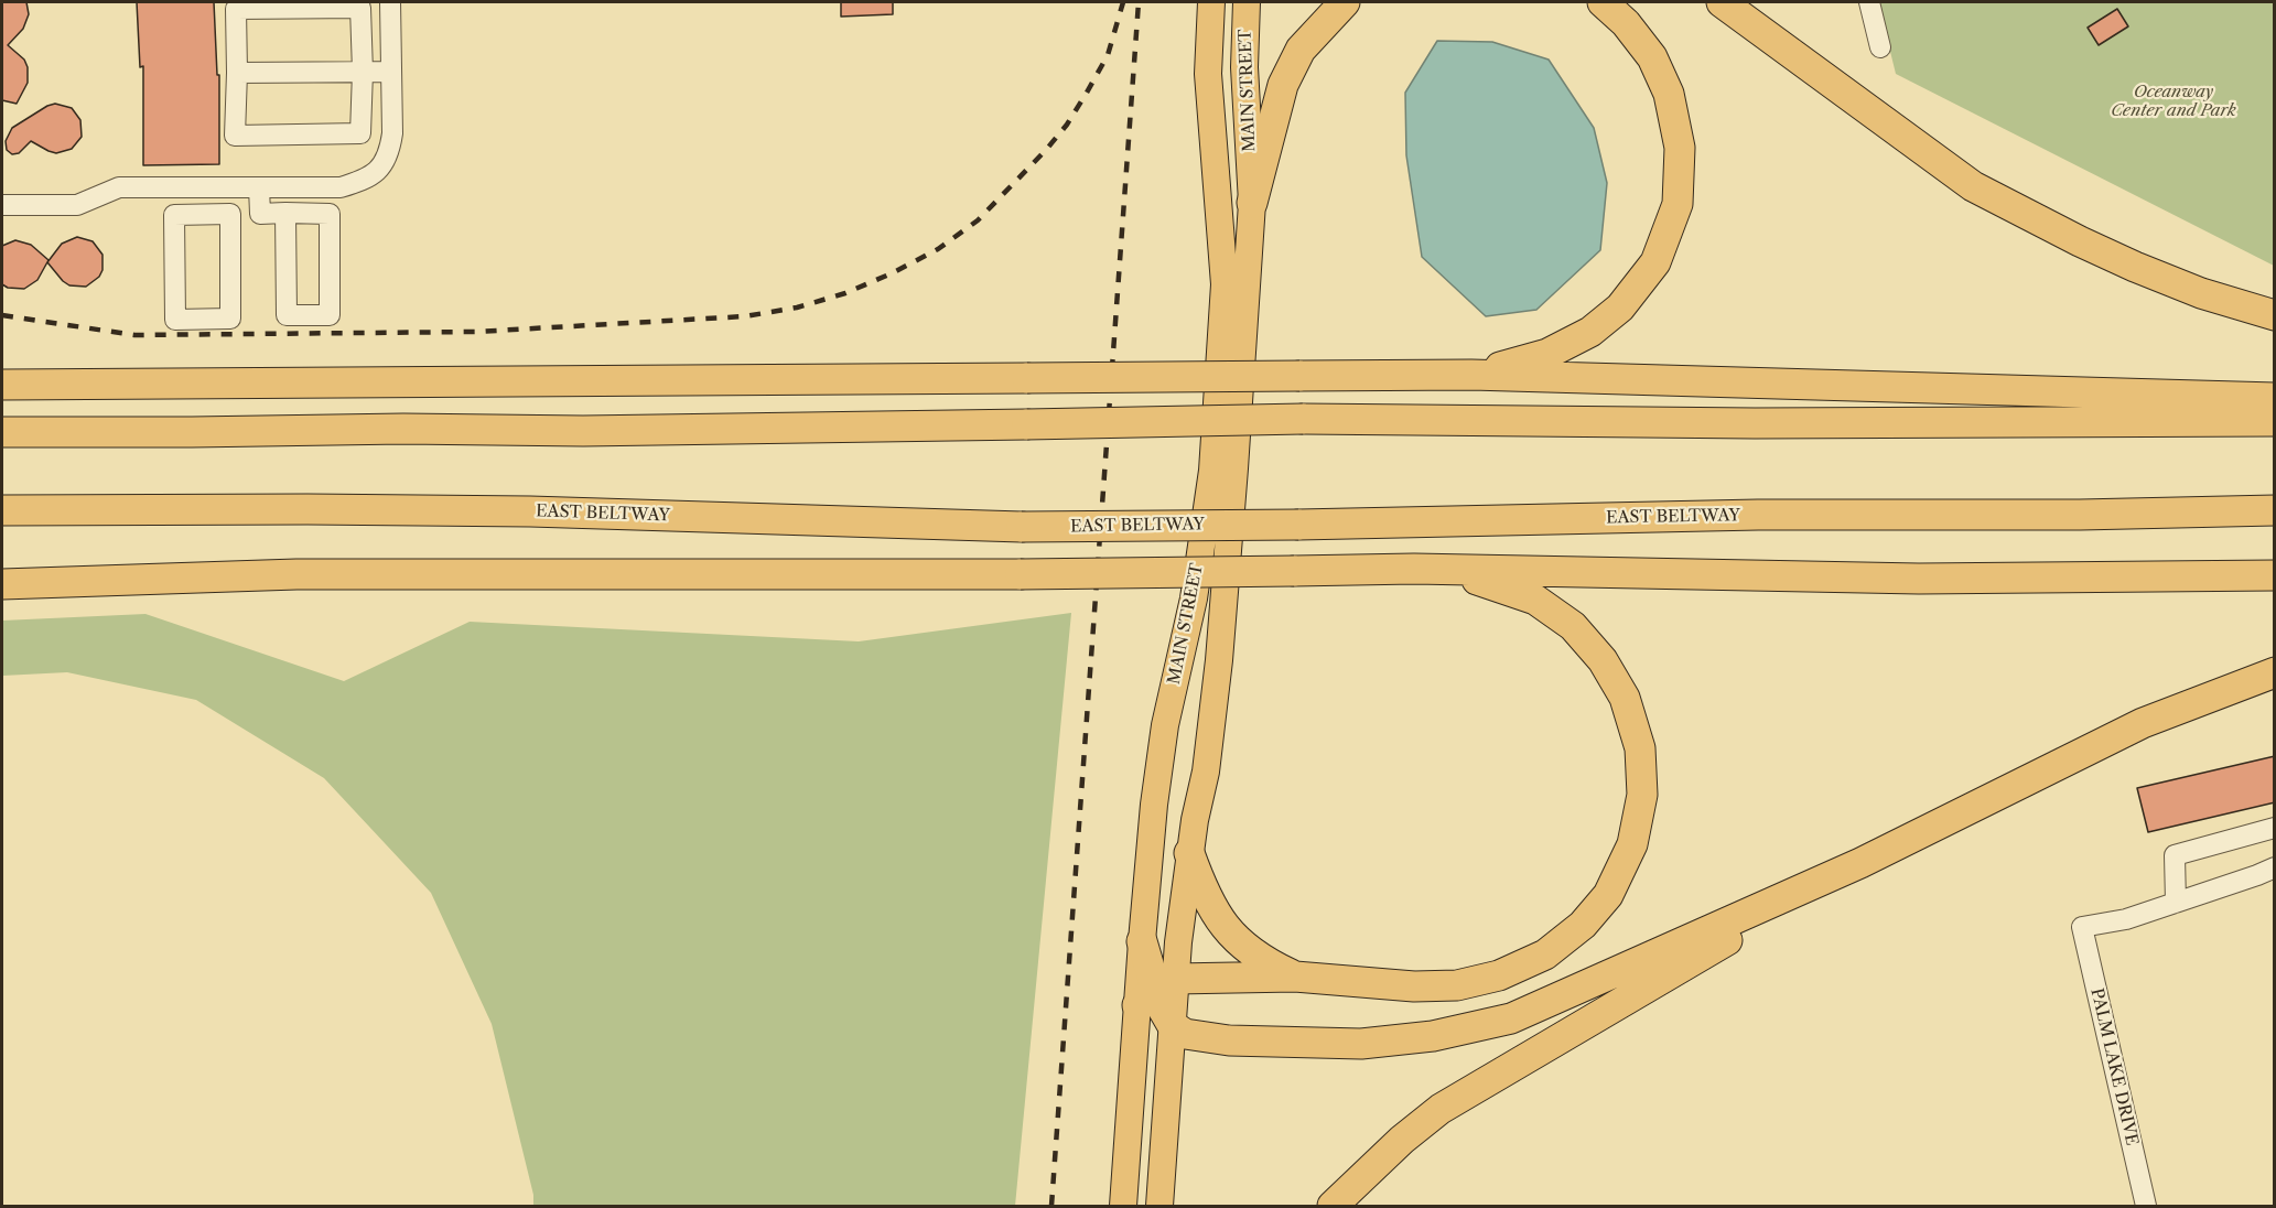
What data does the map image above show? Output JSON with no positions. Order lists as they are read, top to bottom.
{
  "streets": {
    "highway": ["EAST BELTWAY"],
    "main road": ["MAIN STREET"],
    "street": ["PALM LAKE DRIVE"]
  },
  "parks": ["Oceanway Center and Park"]
}
